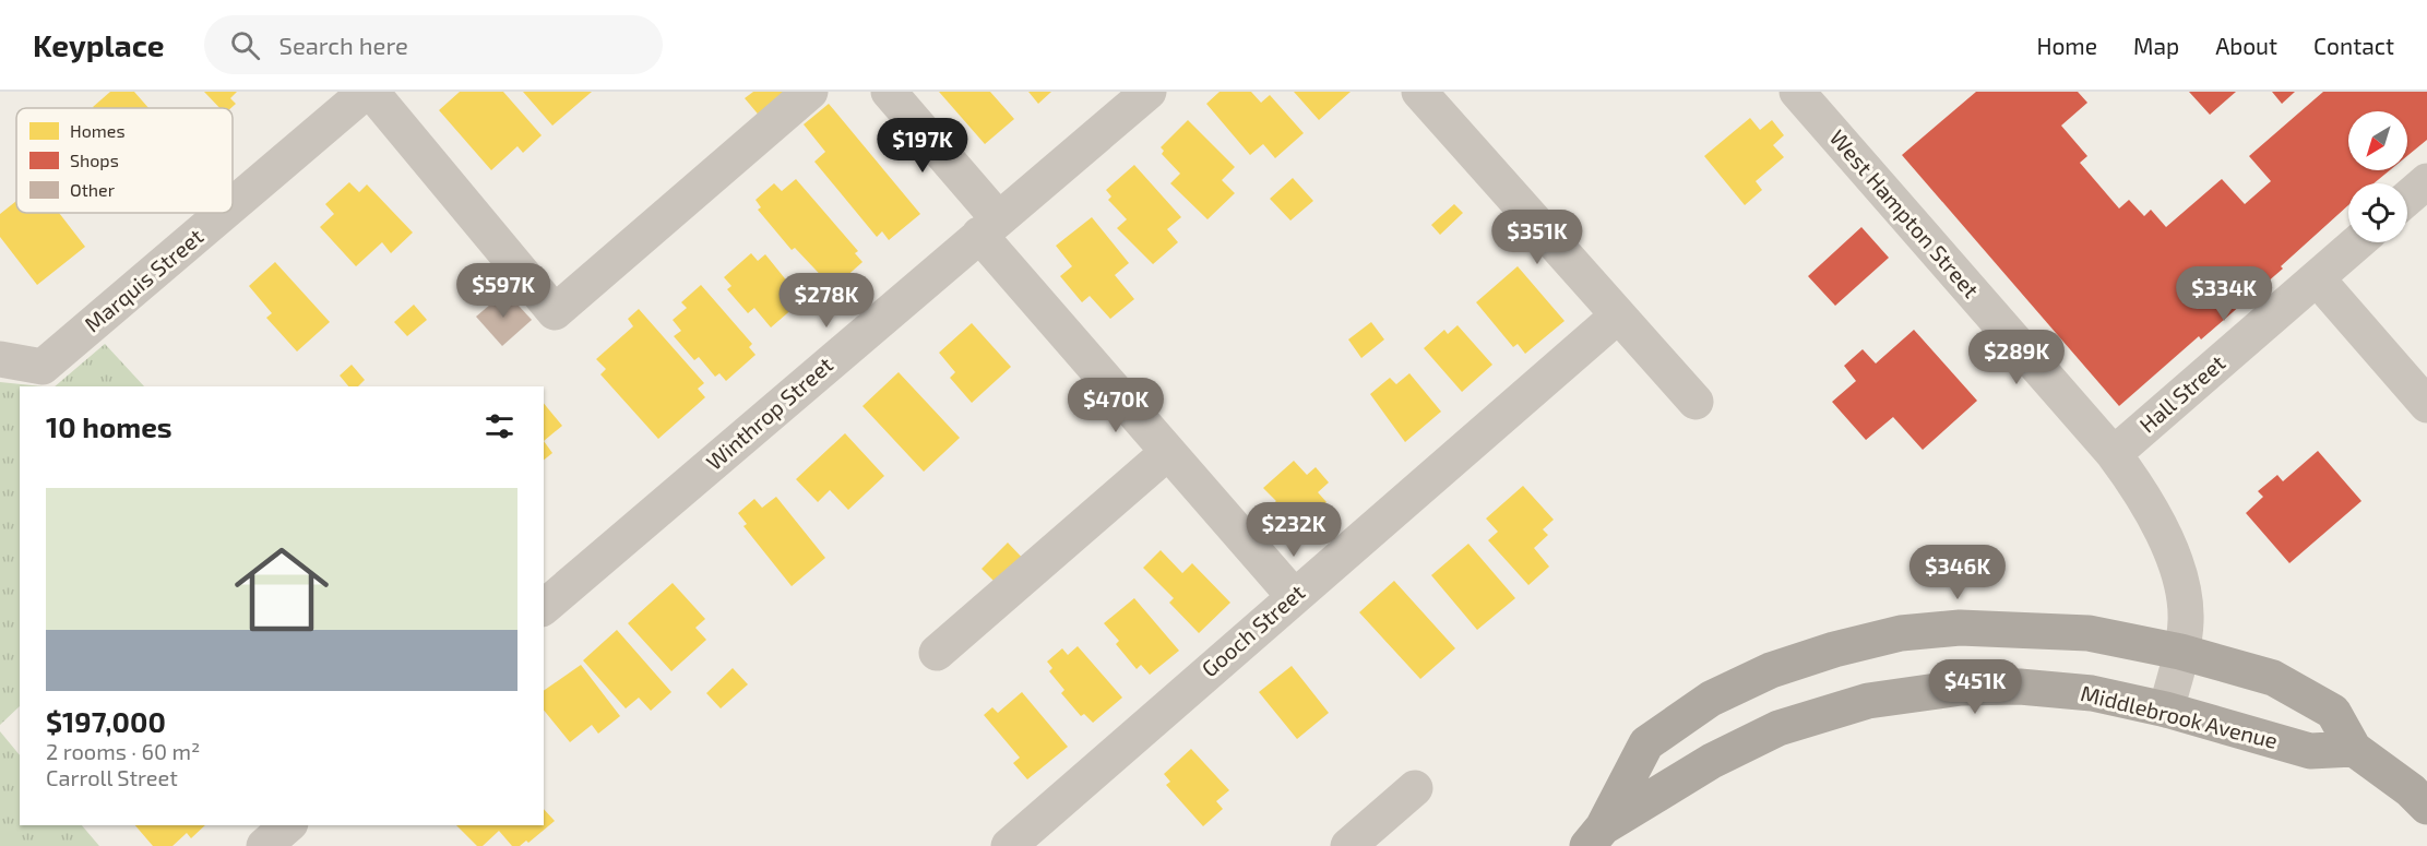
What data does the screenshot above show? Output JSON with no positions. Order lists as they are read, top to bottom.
{
  "streets": {
    "main road": ["Middlebrook Avenue"],
    "street": [
      "West Hampton Street",
      "Marquis Street",
      "Hall Street",
      "Winthrop Street",
      "Gooch Street"
    ]
  },
  "crossings": [
    ["West Hampton Street", "Hall Street"],
    ["West Hampton Street", "Middlebrook Avenue"]
  ],
  "legend": ["Homes", "Shops", "Other"],
  "north": "bottom left",
  "page": {
    "header": "Keyplace",
    "search": "Search here",
    "nav": [
      "Home",
      "Map",
      "About",
      "Contact"
    ],
    "price": [
      "$197K",
      "$351K",
      "$597K",
      "$334K",
      "$278K",
      "$289K",
      "$470K",
      "$232K",
      "$346K",
      "$451K"
    ],
    "heading": "10 homes",
    "list": [
      {
        "name": "$197,000",
        "note": "2 rooms · 60 m² · Carroll Street"
      }
    ]
  }
}
